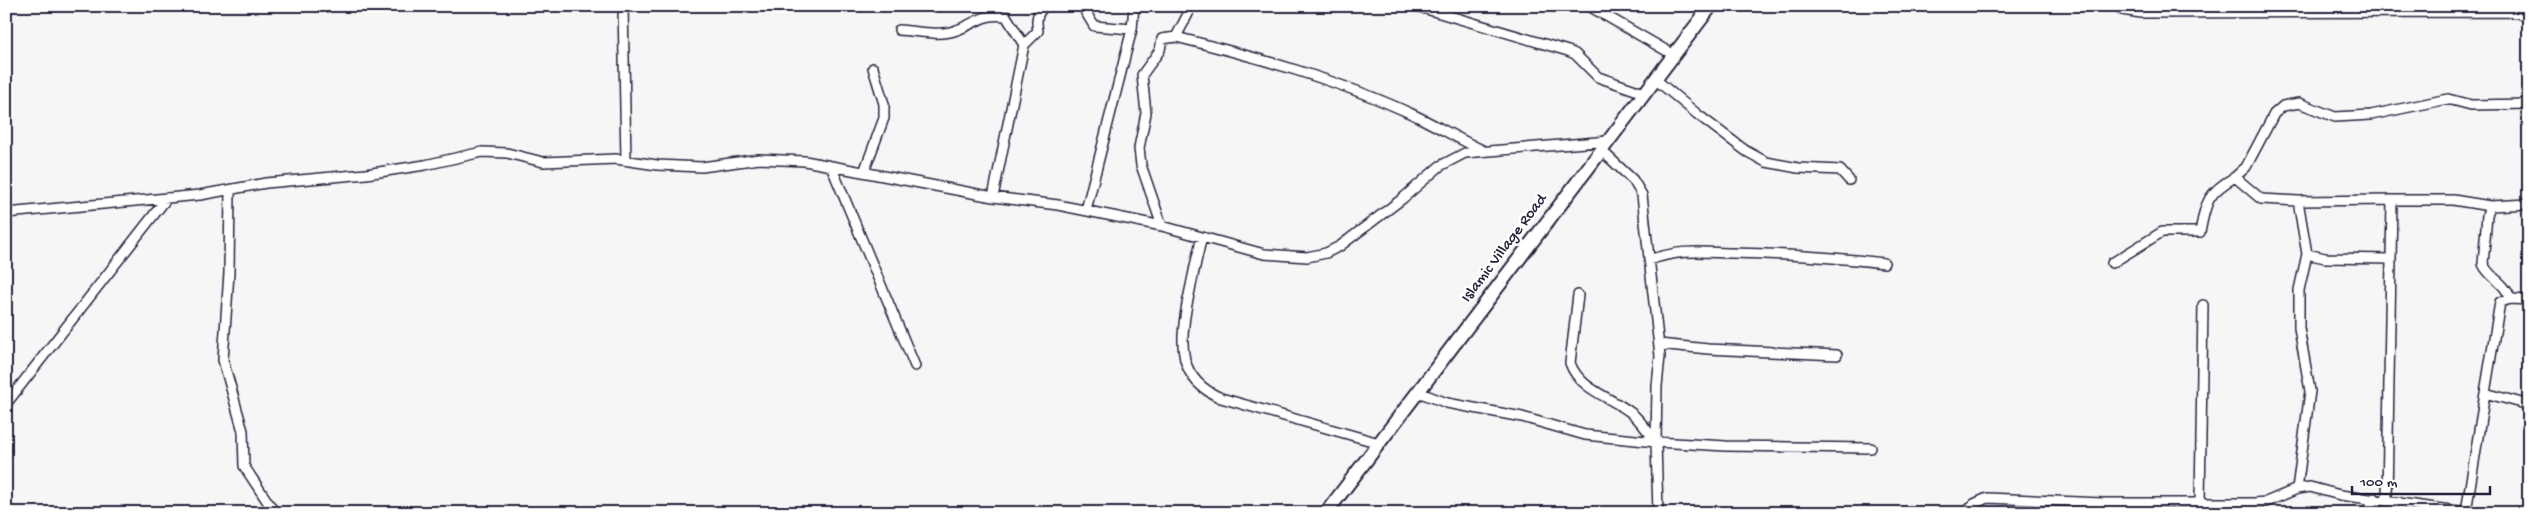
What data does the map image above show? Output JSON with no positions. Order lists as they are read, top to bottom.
{
  "streets": {
    "street": ["Islamic Village Road"]
  },
  "scale_bar": "100 m"
}
